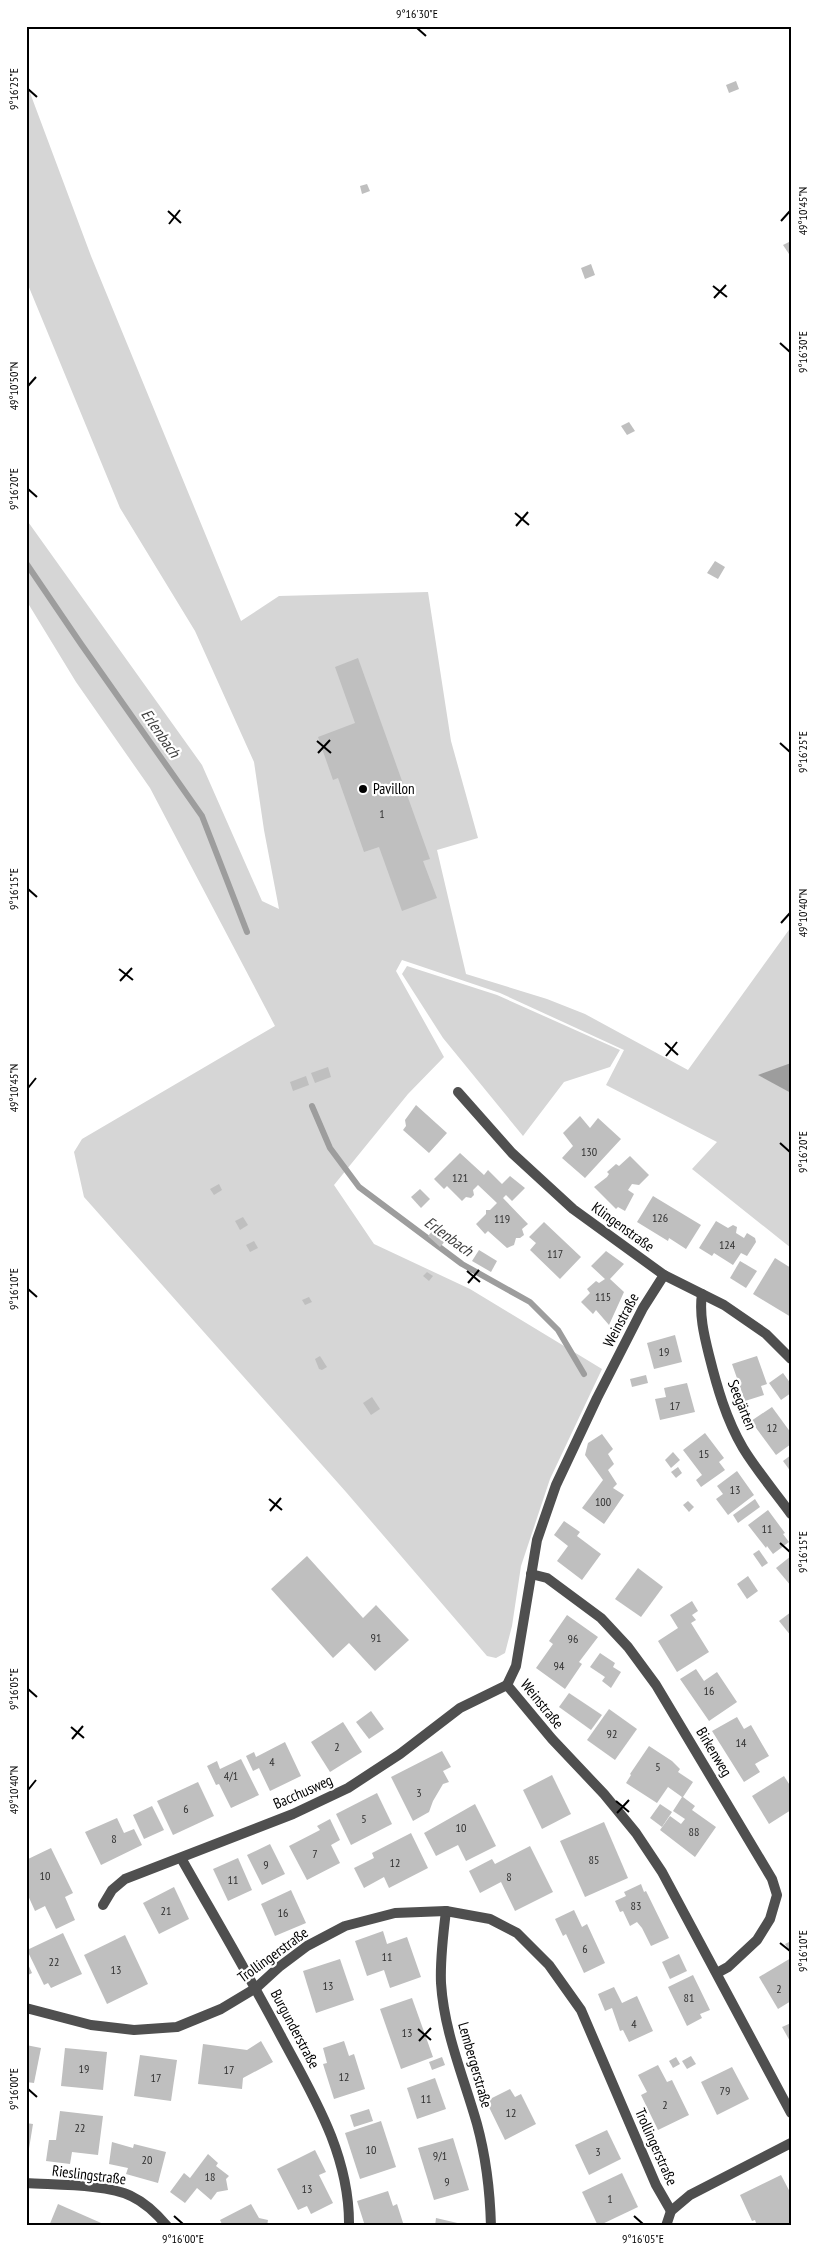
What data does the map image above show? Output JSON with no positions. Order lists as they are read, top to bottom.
{
  "streets": {
    "street": [
      "Klingenstraße",
      "Weinstraße",
      "Seegärten",
      "Birkenweg",
      "Bacchusweg",
      "Trollingerstraße",
      "Burgunderstraße",
      "Lembergerstraße",
      "Rieslingstraße"
    ]
  },
  "crossings": [
    ["Klingenstraße", "Weinstraße"],
    ["Klingenstraße", "Seegärten"],
    ["Weinstraße", "Birkenweg"],
    ["Weinstraße", "Bacchusweg"],
    ["Bacchusweg", "Burgunderstraße"],
    ["Trollingerstraße", "Burgunderstraße"],
    ["Trollingerstraße", "Lembergerstraße"]
  ],
  "water": ["Erlenbach"],
  "places": ["Pavillon"],
  "house_numbers": [
    "1",
    "130",
    "121",
    "126",
    "119",
    "124",
    "117",
    "115",
    "19",
    "17",
    "12",
    "15",
    "13",
    "100",
    "11",
    "91",
    "96",
    "94",
    "16",
    "92",
    "14",
    "2",
    "4",
    "5",
    "4/1",
    "3",
    "6",
    "5",
    "10",
    "88",
    "8",
    "7",
    "85",
    "12",
    "9",
    "10",
    "8",
    "11",
    "83",
    "21",
    "16",
    "6",
    "11",
    "22",
    "13",
    "13",
    "2",
    "81",
    "4",
    "13",
    "19",
    "17",
    "12",
    "17",
    "79",
    "11",
    "2",
    "12",
    "22",
    "10",
    "3",
    "9/1",
    "20",
    "18",
    "9",
    "13",
    "1"
  ],
  "coordinates": [
    "9°16'30\"E",
    "9°16'25\"E",
    "49°10'45\"N",
    "49°10'50\"N",
    "9°16'20\"E",
    "9°16'15\"E",
    "49°10'40\"N",
    "9°16'10\"E",
    "9°16'05\"E",
    "9°16'00\"E"
  ]
}
